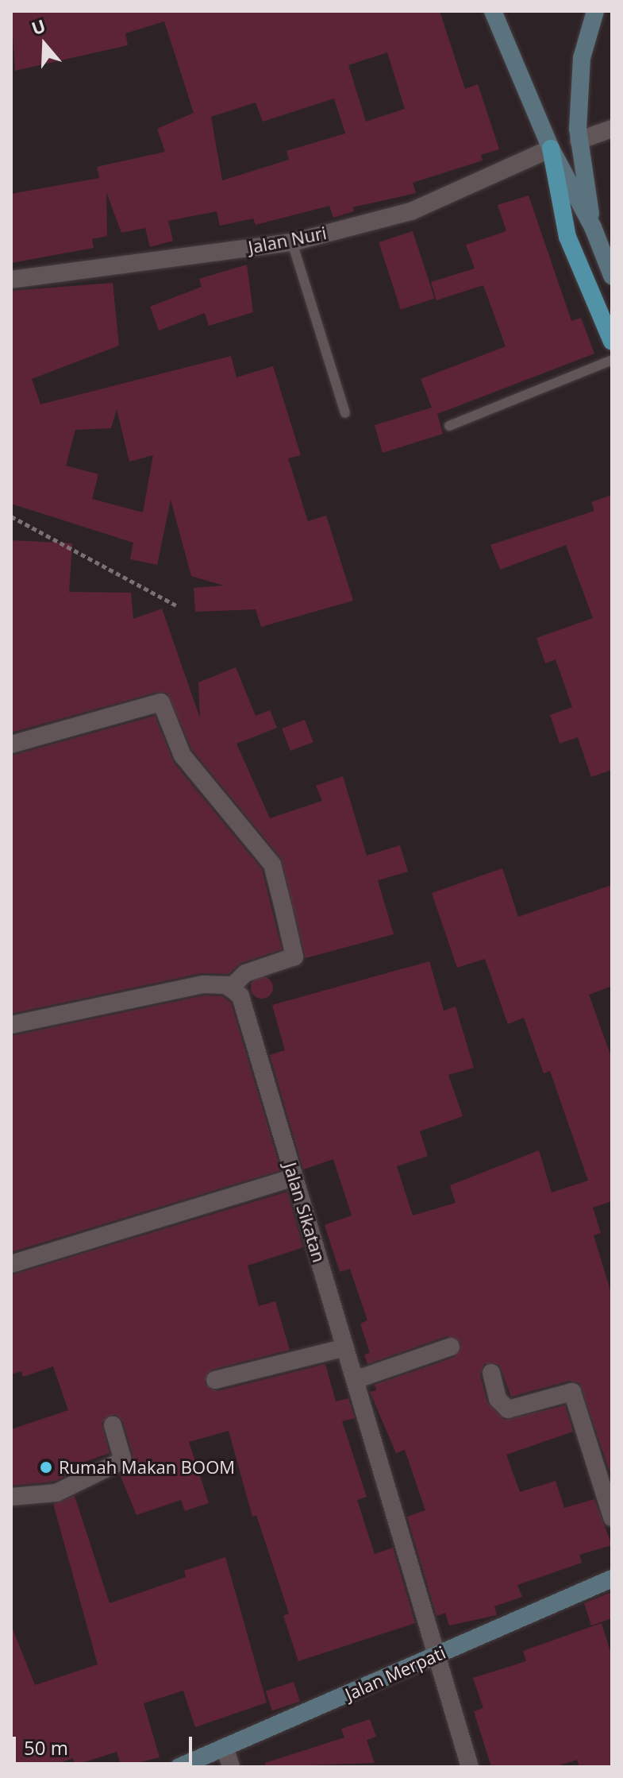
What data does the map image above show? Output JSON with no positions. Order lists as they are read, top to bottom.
{
  "streets": {
    "main road": ["Jalan Merpati"],
    "street": ["Jalan Nuri", "Jalan Sikatan"]
  },
  "crossings": [
    ["Jalan Sikatan", "Jalan Merpati"]
  ],
  "places": ["Rumah Makan BOOM"],
  "scale_bar": "50 m",
  "north": "top"
}
